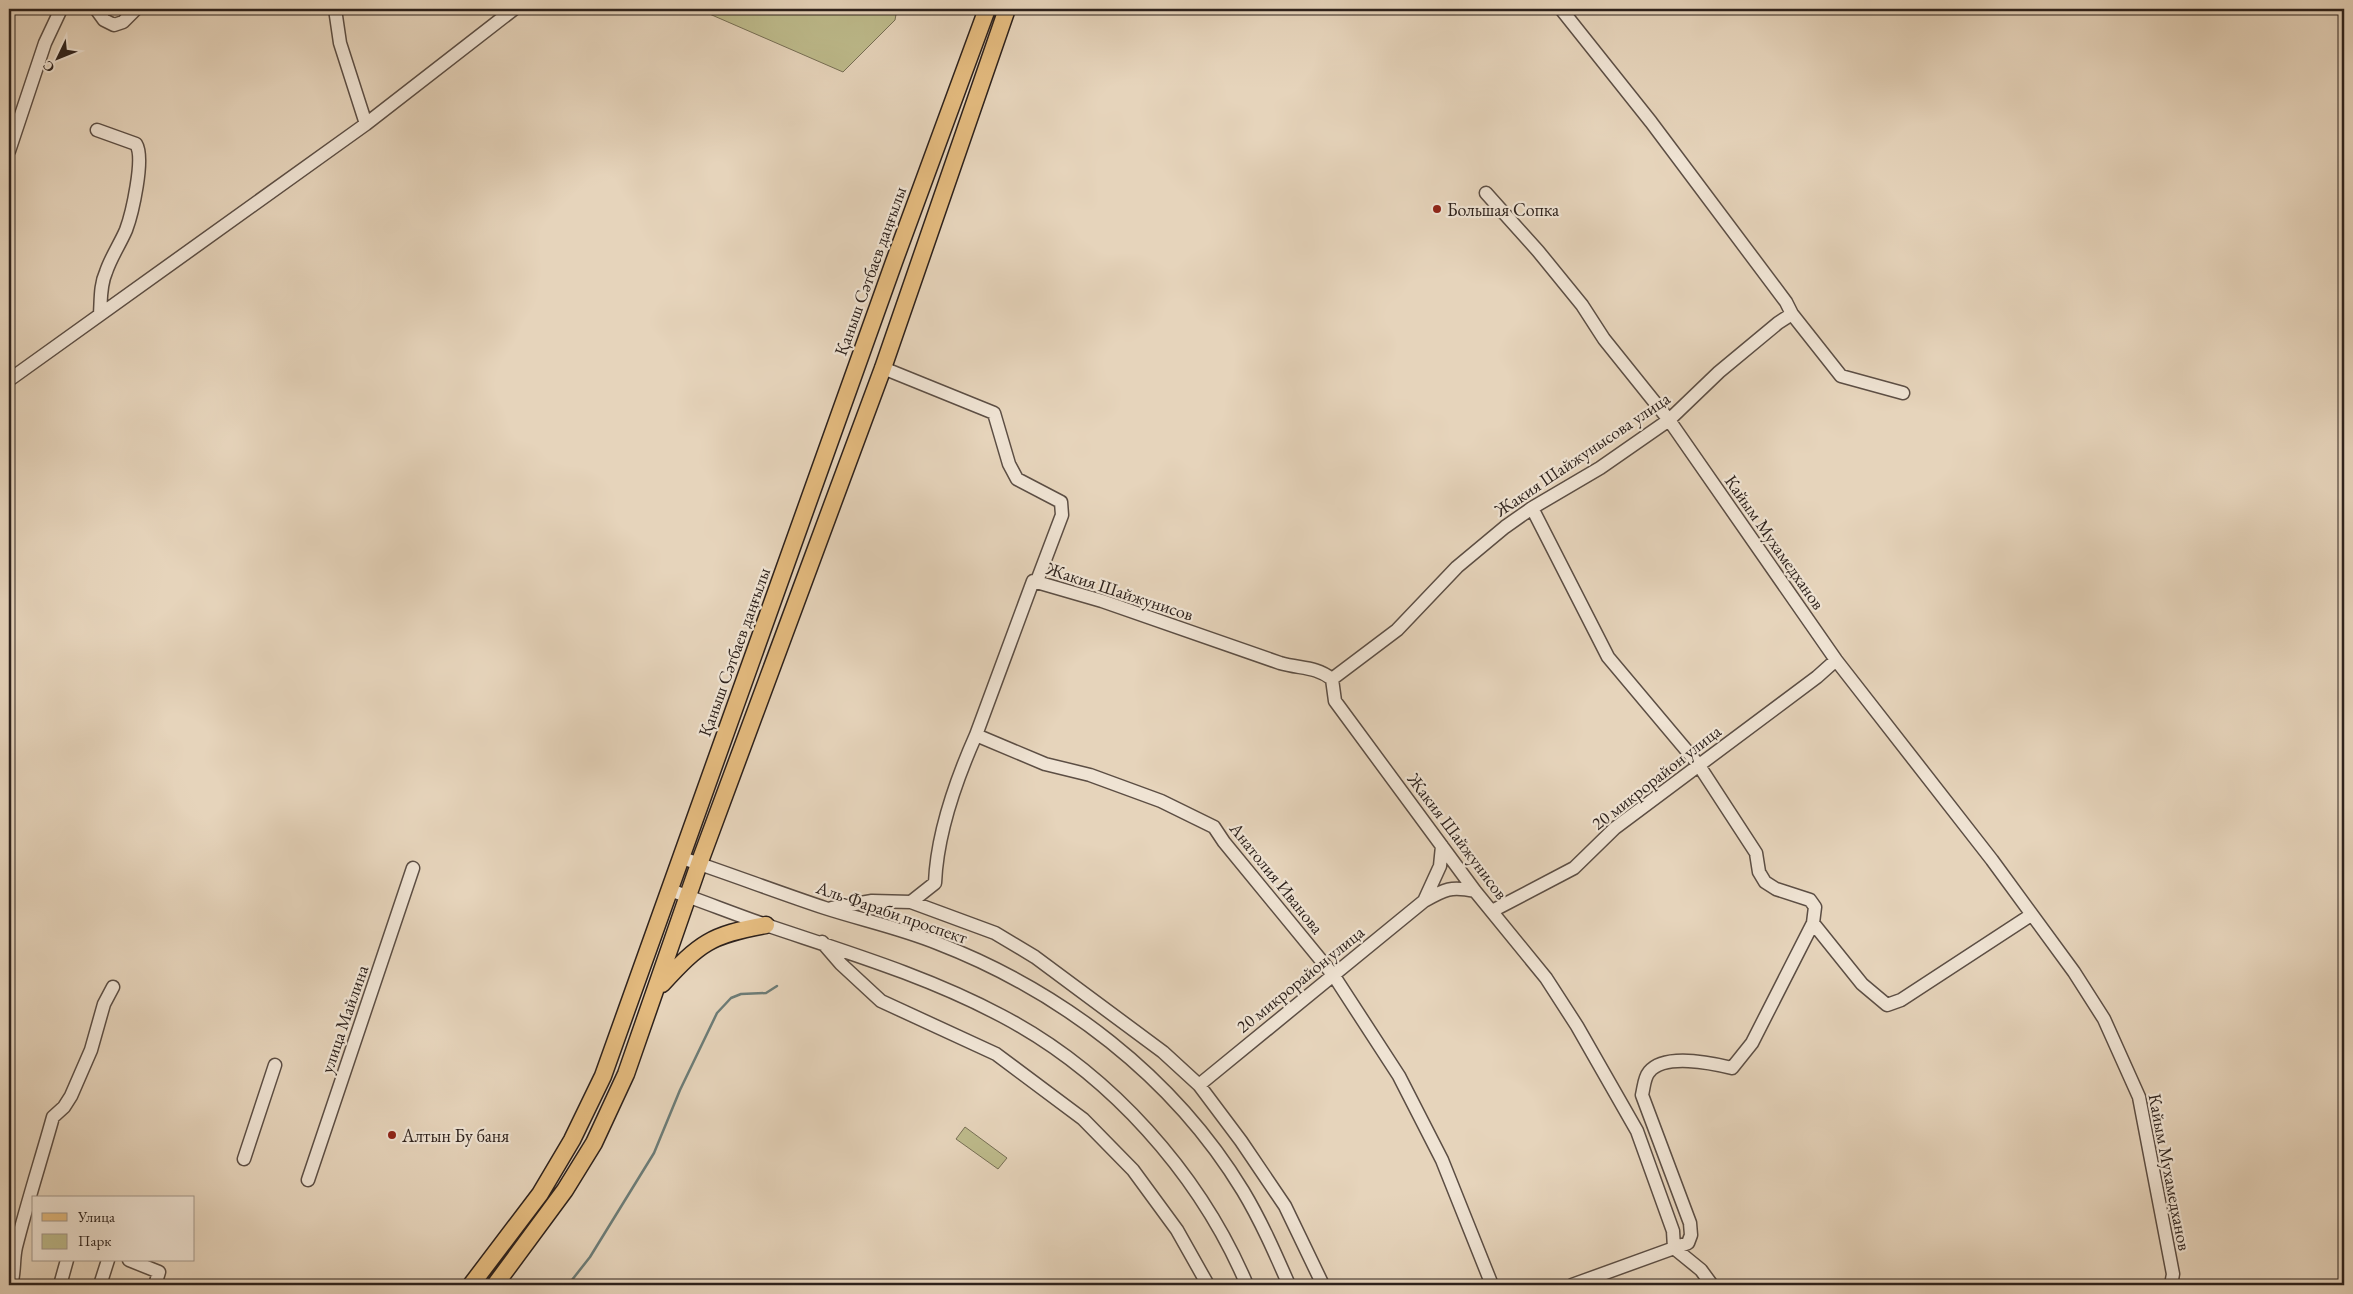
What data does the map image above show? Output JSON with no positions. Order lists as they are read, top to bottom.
{
  "streets": {
    "main road": ["Қаныш Сәтбаев даңғылы"],
    "street": [
      "Жакия Шайжунысова улица",
      "Кайым Мухамедханов",
      "Жакия Шайжунисов",
      "20 микрорайон улица",
      "Анатолия Иванова",
      "Аль-Фараби проспект",
      "улица Майлина"
    ]
  },
  "crossings": [
    ["Қаныш Сәтбаев даңғылы", "Аль-Фараби проспект"],
    ["Жакия Шайжунысова улица", "Кайым Мухамедханов"],
    ["Жакия Шайжунысова улица", "Жакия Шайжунисов"],
    ["Кайым Мухамедханов", "20 микрорайон улица"],
    ["Жакия Шайжунисов", "20 микрорайон улица"],
    ["20 микрорайон улица", "Анатолия Иванова"]
  ],
  "places": ["Большая Сопка", "Алтын Бу баня"],
  "legend": ["Улица", "Парк"],
  "north": "bottom left"
}
